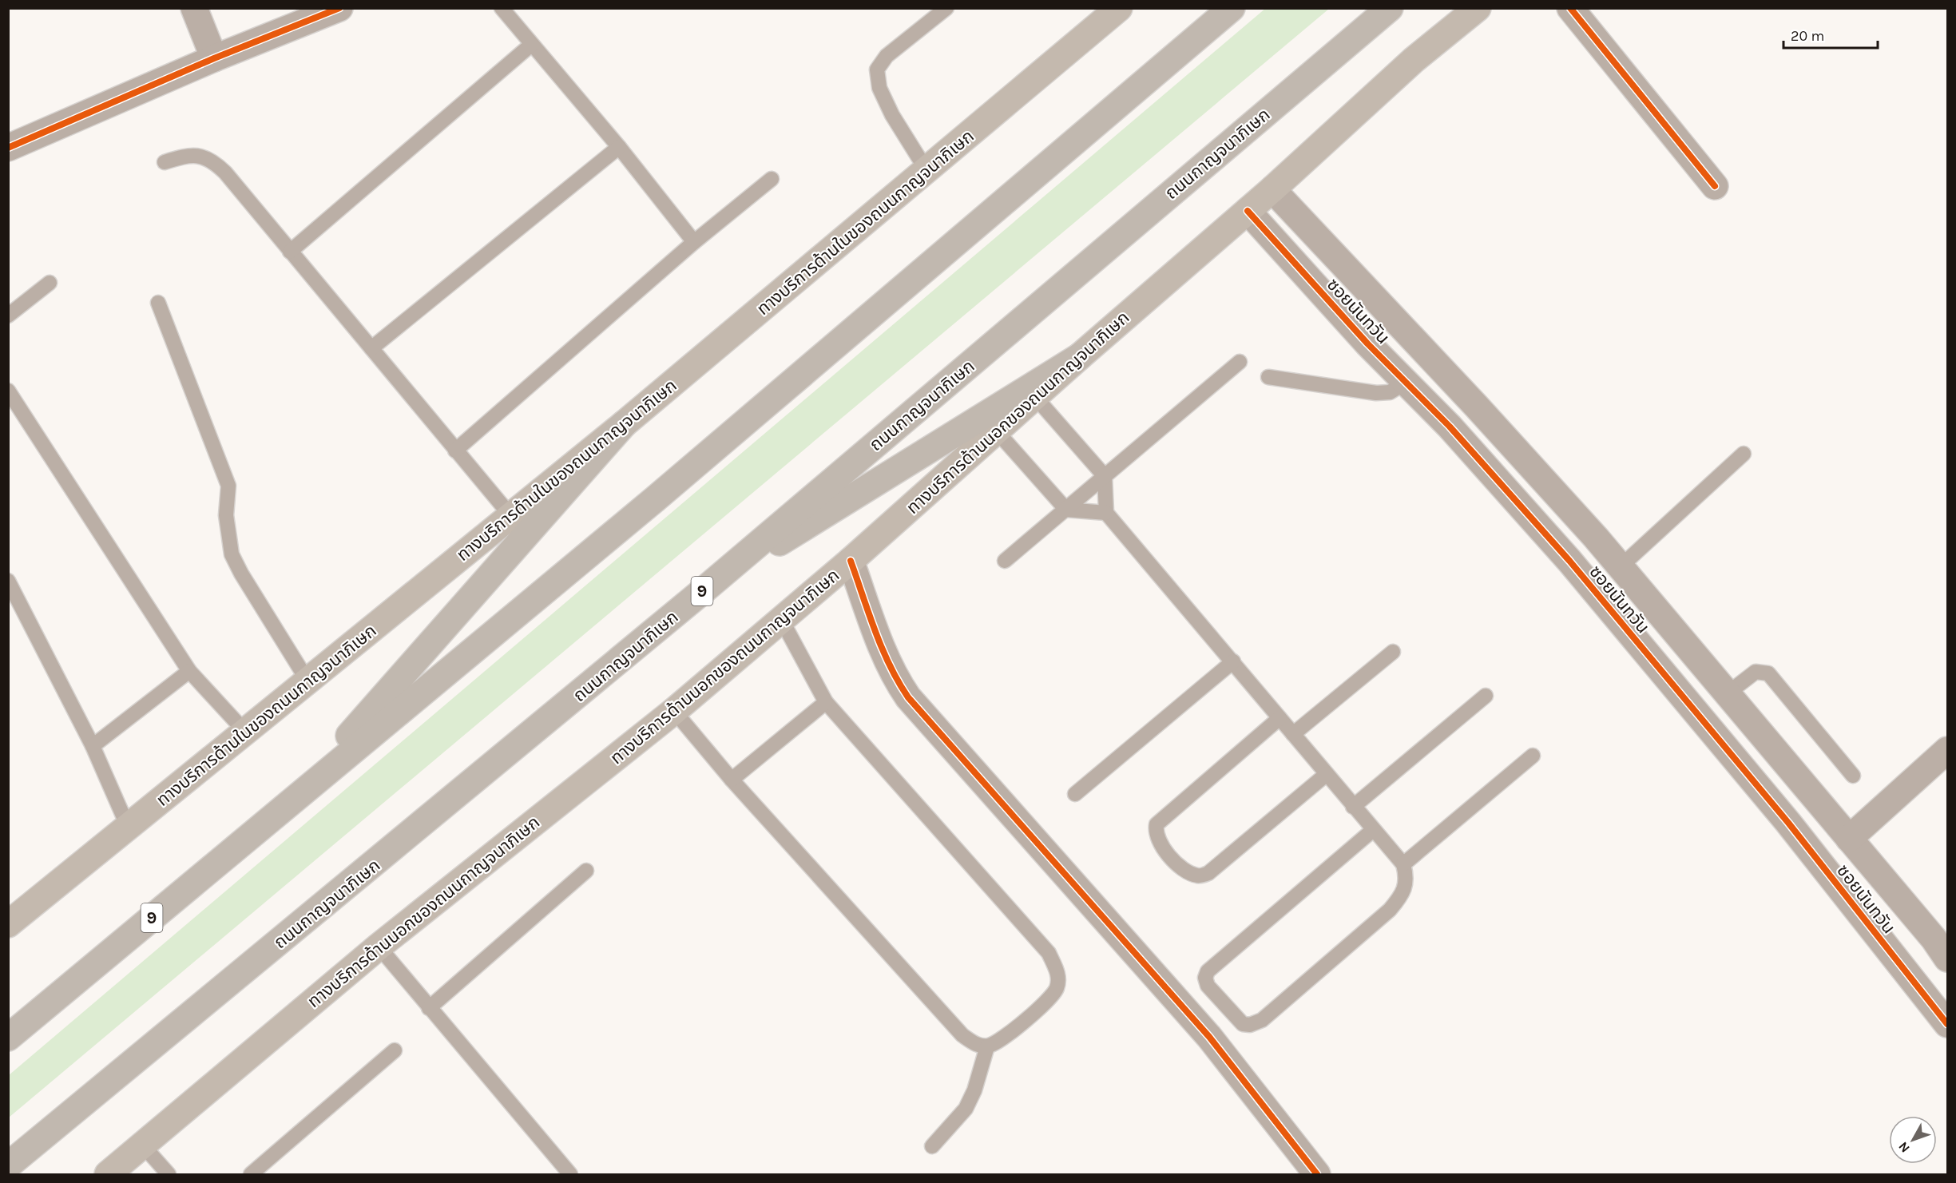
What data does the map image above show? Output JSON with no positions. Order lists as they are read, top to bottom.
{
  "streets": {
    "highway": ["ถนนกาญจนาภิเษก", "9"],
    "main road": ["ทางบริการด้านในของถนนกาญจนาภิเษก", "ทางบริการด้านนอกของถนนกาญจนาภิเษก"],
    "street": ["ซอยนันทวัน"]
  },
  "crossings": [
    ["ซอยนันทวัน", "ทางบริการด้านนอกของถนนกาญจนาภิเษก"]
  ],
  "scale_bar": "20 m",
  "north": "bottom left"
}
